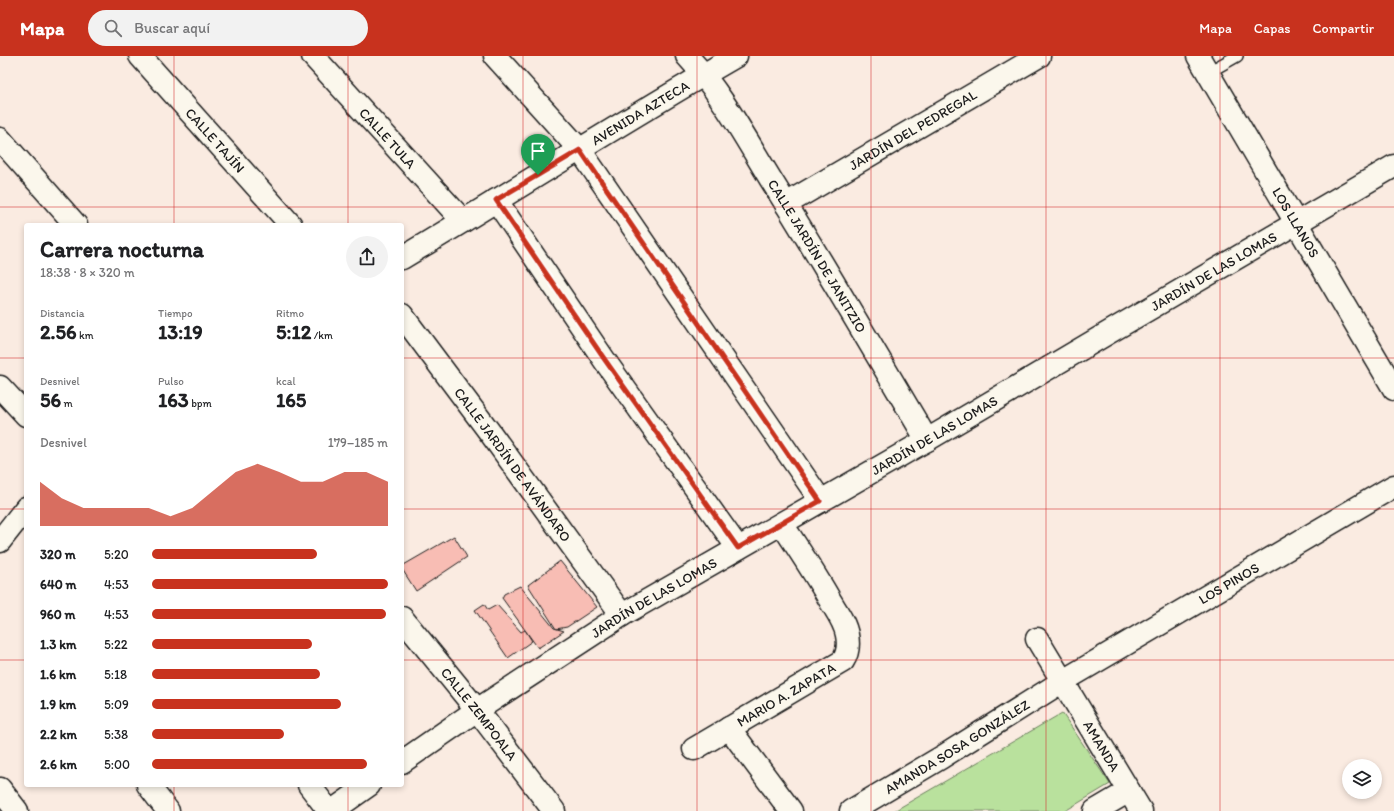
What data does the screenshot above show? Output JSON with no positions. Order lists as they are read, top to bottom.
{
  "streets": {
    "street": [
      "AVENIDA AZTECA",
      "JARDÍN DEL PEDREGAL",
      "CALLE TULA",
      "CALLE TAJÍN",
      "LOS LLANOS",
      "CALLE JARDÍN DE JANITZIO",
      "JARDÍN DE LAS LOMAS",
      "CALLE JARDÍN DE AVÁNDARO",
      "LOS PINOS",
      "MARIO A. ZAPATA",
      "CALLE ZEMPOALA",
      "AMANDA SOSA GONZÁLEZ",
      "AMANDA"
    ]
  },
  "crossings": [
    ["AVENIDA AZTECA", "CALLE TULA"],
    ["AVENIDA AZTECA", "CALLE JARDÍN DE JANITZIO"],
    ["JARDÍN DEL PEDREGAL", "CALLE JARDÍN DE JANITZIO"],
    ["LOS LLANOS", "JARDÍN DE LAS LOMAS"],
    ["CALLE JARDÍN DE JANITZIO", "JARDÍN DE LAS LOMAS"],
    ["JARDÍN DE LAS LOMAS", "CALLE JARDÍN DE AVÁNDARO"],
    ["JARDÍN DE LAS LOMAS", "MARIO A. ZAPATA"],
    ["JARDÍN DE LAS LOMAS", "CALLE ZEMPOALA"],
    ["LOS PINOS", "AMANDA SOSA GONZÁLEZ"],
    ["LOS PINOS", "AMANDA"],
    ["AMANDA SOSA GONZÁLEZ", "AMANDA"]
  ],
  "page": {
    "header": "Mapa",
    "search": "Buscar aquí",
    "nav": ["Mapa", "Capas", "Compartir"],
    "heading": ["Carrera nocturna", "18:38 · 8 × 320 m"],
    "stats": [
      ["Distancia", "2.56 km"],
      ["Tiempo", "13:19"],
      ["Ritmo", "5:12 /km"],
      ["Desnivel", "56 m"],
      ["Pulso", "163 bpm"],
      ["kcal", "165"]
    ],
    "chart": ["Desnivel", "179–185 m"],
    "list": [
      {
        "name": "320 m",
        "note": "5:20"
      },
      {
        "name": "640 m",
        "note": "4:53"
      },
      {
        "name": "960 m",
        "note": "4:53"
      },
      {
        "name": "1.3 km",
        "note": "5:22"
      },
      {
        "name": "1.6 km",
        "note": "5:18"
      },
      {
        "name": "1.9 km",
        "note": "5:09"
      },
      {
        "name": "2.2 km",
        "note": "5:38"
      },
      {
        "name": "2.6 km",
        "note": "5:00"
      }
    ]
  }
}
